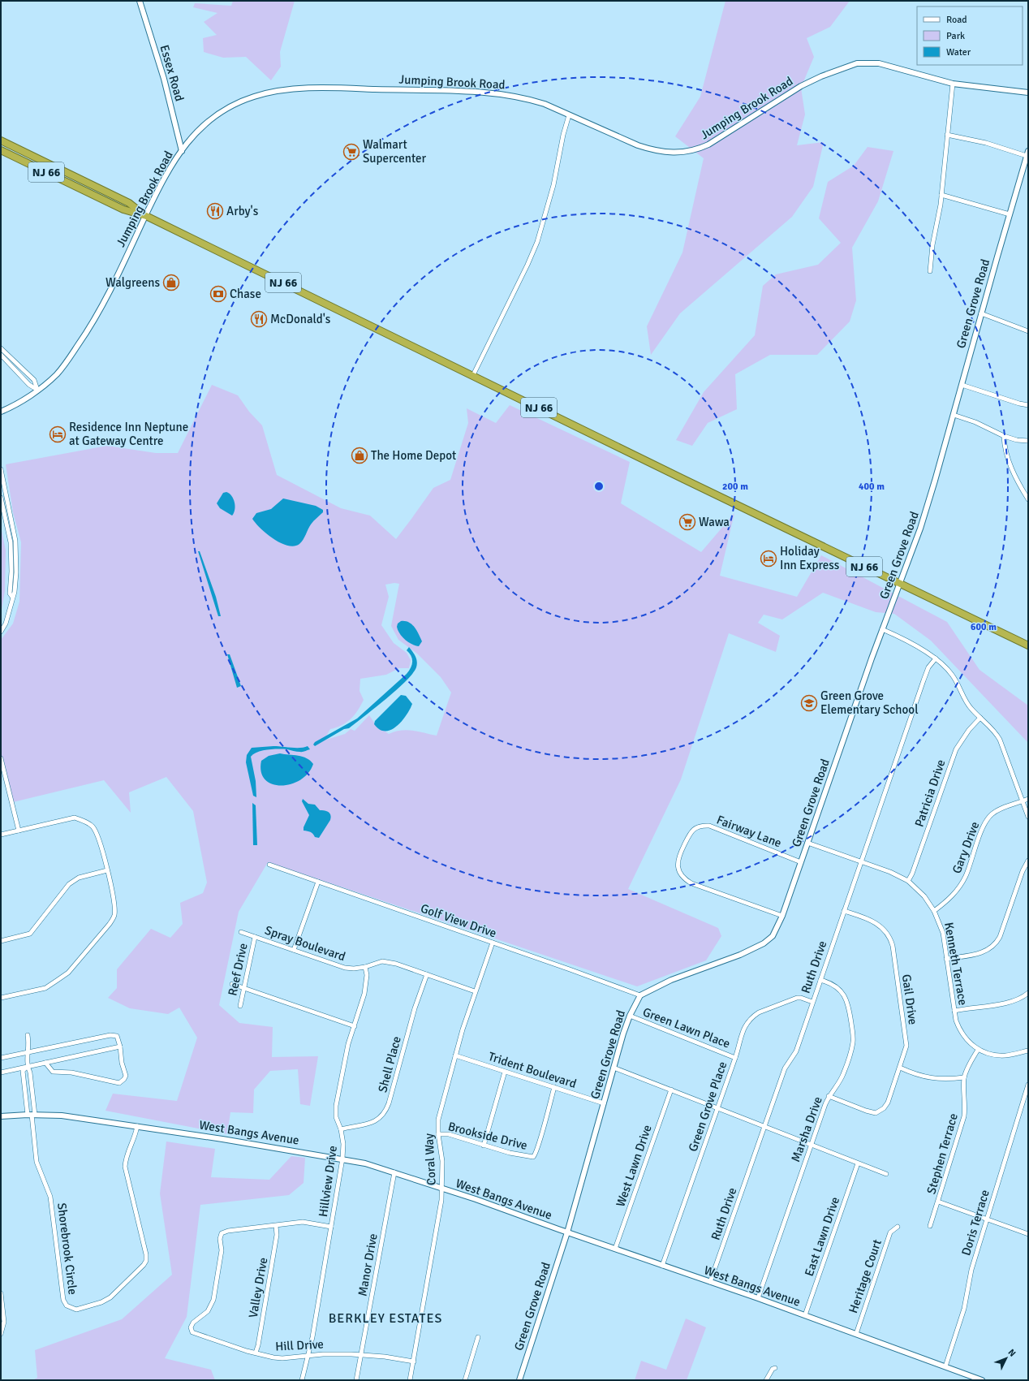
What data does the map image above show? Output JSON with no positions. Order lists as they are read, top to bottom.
{
  "streets": {
    "highway": ["NJ 66"],
    "street": [
      "Essex Road",
      "Jumping Brook Road",
      "Green Grove Road",
      "Patricia Drive",
      "Fairway Lane",
      "Gary Drive",
      "Golf View Drive",
      "Spray Boulevard",
      "Kenneth Terrace",
      "Ruth Drive",
      "Reef Drive",
      "Gail Drive",
      "Green Lawn Place",
      "Shell Place",
      "Trident Boulevard",
      "Green Grove Place",
      "Marsha Drive",
      "West Bangs Avenue",
      "Brookside Drive",
      "Stephen Terrace",
      "Coral Way",
      "West Lawn Drive",
      "Hillview Drive",
      "Doris Terrace",
      "East Lawn Drive",
      "Shorebrook Circle",
      "Manor Drive",
      "Heritage Court",
      "Valley Drive",
      "Hill Drive"
    ]
  },
  "crossings": [
    ["Essex Road", "Jumping Brook Road"],
    ["Jumping Brook Road", "NJ 66"],
    ["NJ 66", "Green Grove Road"],
    ["Green Grove Road", "Fairway Lane"],
    ["Green Grove Road", "Golf View Drive"],
    ["Green Grove Road", "Kenneth Terrace"],
    ["Green Grove Road", "Green Lawn Place"],
    ["Green Grove Road", "Trident Boulevard"],
    ["Green Grove Road", "West Bangs Avenue"],
    ["Patricia Drive", "Kenneth Terrace"],
    ["Gary Drive", "Kenneth Terrace"],
    ["Golf View Drive", "Coral Way"],
    ["Spray Boulevard", "Reef Drive"],
    ["Spray Boulevard", "Shell Place"],
    ["Spray Boulevard", "Coral Way"],
    ["Spray Boulevard", "Hillview Drive"],
    ["Kenneth Terrace", "Ruth Drive"],
    ["Kenneth Terrace", "Stephen Terrace"],
    ["Ruth Drive", "Gail Drive"],
    ["Ruth Drive", "Green Grove Place"],
    ["Ruth Drive", "Marsha Drive"],
    ["Ruth Drive", "West Bangs Avenue"],
    ["Gail Drive", "Marsha Drive"],
    ["Green Lawn Place", "Green Grove Place"],
    ["Shell Place", "Hillview Drive"],
    ["Trident Boulevard", "Brookside Drive"],
    ["Trident Boulevard", "Coral Way"],
    ["Green Grove Place", "West Bangs Avenue"],
    ["Marsha Drive", "West Bangs Avenue"],
    ["West Bangs Avenue", "Coral Way"],
    ["West Bangs Avenue", "West Lawn Drive"],
    ["West Bangs Avenue", "Hillview Drive"],
    ["West Bangs Avenue", "Doris Terrace"],
    ["West Bangs Avenue", "East Lawn Drive"],
    ["West Bangs Avenue", "Shorebrook Circle"],
    ["West Bangs Avenue", "Manor Drive"],
    ["West Bangs Avenue", "Heritage Court"],
    ["Brookside Drive", "Coral Way"],
    ["Coral Way", "Hill Drive"],
    ["Hillview Drive", "Hill Drive"],
    ["Manor Drive", "Hill Drive"],
    ["Valley Drive", "Hill Drive"]
  ],
  "districts": ["BERKLEY ESTATES"],
  "places": {
    "supermarket": ["Walmart Supercenter", "Wawa"],
    "restaurant": ["Arby's", "McDonald's"],
    "shop": ["Walgreens", "The Home Depot"],
    "bank": ["Chase"],
    "hotel": ["Residence Inn Neptune at Gateway Centre", "Holiday Inn Express"],
    "school or university": ["Green Grove Elementary School"]
  },
  "legend": ["Road", "Park", "Water"],
  "north": "top right",
  "rings": ["200 m", "400 m", "600 m"]
}
